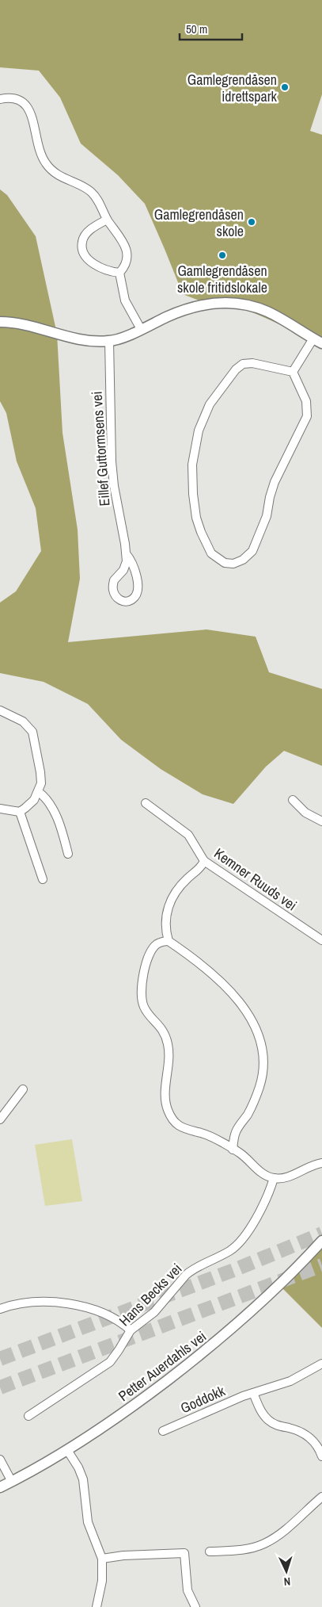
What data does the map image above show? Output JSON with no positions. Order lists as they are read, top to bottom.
{
  "streets": {
    "street": [
      "Eillef Guttormsens vei",
      "Kemner Ruuds vei",
      "Hans Becks vei",
      "Petter Auerdahls vei",
      "Goddokk"
    ]
  },
  "places": ["Gamlegrendåsen idrettspark", "Gamlegrendåsen skole", "Gamlegrendåsen skole fritidslokale"],
  "scale_bar": "50 m",
  "north": "bottom"
}
